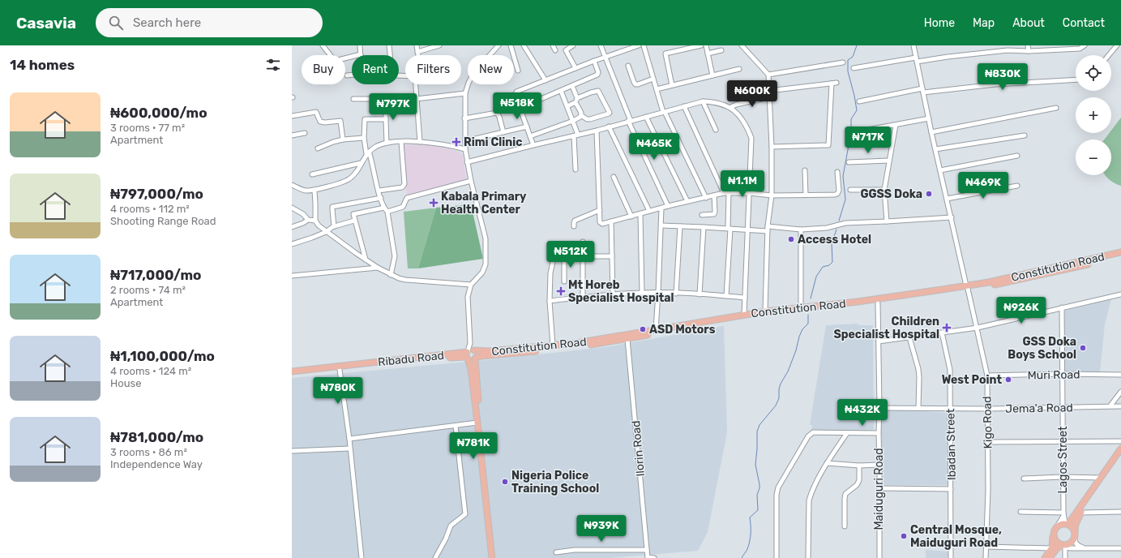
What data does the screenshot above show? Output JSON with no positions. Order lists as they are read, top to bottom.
{
  "streets": {
    "main road": ["Constitution Road", "Ribadu Road"],
    "street": [
      "Muri Road",
      "Jema'a Road",
      "Kigo Road",
      "Ibadan Street",
      "Ilorin Road",
      "Lagos Street",
      "Maiduguri Road"
    ]
  },
  "crossings": [
    ["Constitution Road", "Ribadu Road"],
    ["Constitution Road", "Kigo Road"],
    ["Constitution Road", "Ilorin Road"],
    ["Constitution Road", "Maiduguri Road"],
    ["Muri Road", "Kigo Road"],
    ["Muri Road", "Lagos Street"],
    ["Jema'a Road", "Kigo Road"],
    ["Jema'a Road", "Ibadan Street"],
    ["Jema'a Road", "Lagos Street"],
    ["Jema'a Road", "Maiduguri Road"]
  ],
  "places": {
    "health": [
      "Rimi Clinic",
      "Kabala Primary Health Center",
      "Mt Horeb Specialist Hospital",
      "Children Specialist Hospital"
    ],
    "other": [
      "GGSS Doka",
      "Access Hotel",
      "ASD Motors",
      "GSS Doka Boys School",
      "West Point",
      "Nigeria Police Training School",
      "Central Mosque, Maiduguri Road"
    ]
  },
  "page": {
    "header": "Casavia",
    "search": "Search here",
    "nav": [
      "Home",
      "Map",
      "About",
      "Contact"
    ],
    "heading": "14 homes",
    "map_buttons": ["+", "−"],
    "chip": [
      "Buy",
      "Rent",
      "Filters",
      "New"
    ],
    "price": [
      "₦830K",
      "₦600K",
      "₦518K",
      "₦797K",
      "₦717K",
      "₦465K",
      "₦1.1M",
      "₦469K",
      "₦512K",
      "₦926K",
      "₦780K",
      "₦432K",
      "₦781K",
      "₦939K"
    ],
    "list": [
      {
        "name": "₦600,000/mo",
        "note": "3 rooms · 77 m² · Apartment"
      },
      {
        "name": "₦797,000/mo",
        "note": "4 rooms · 112 m² · Shooting Range Road"
      },
      {
        "name": "₦717,000/mo",
        "note": "2 rooms · 74 m² · Apartment"
      },
      {
        "name": "₦1,100,000/mo",
        "note": "4 rooms · 124 m² · House"
      },
      {
        "name": "₦781,000/mo",
        "note": "3 rooms · 86 m² · Independence Way"
      }
    ]
  }
}
